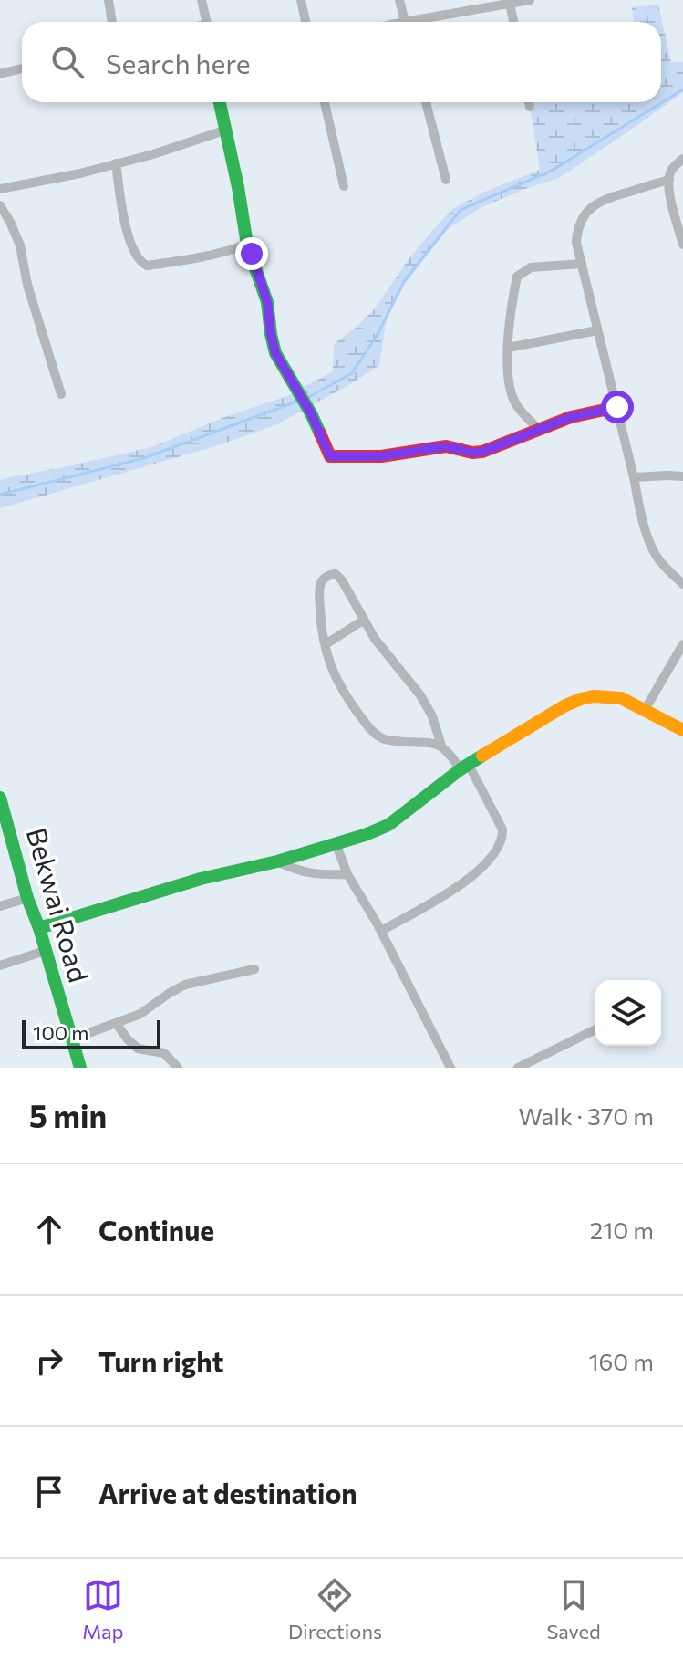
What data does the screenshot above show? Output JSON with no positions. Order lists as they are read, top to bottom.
{
  "streets": {
    "main road": ["Bekwai Road"]
  },
  "scale_bar": "100 m",
  "page": {
    "search": "Search here",
    "scale": "100 m",
    "heading": ["5 min", "Walk · 370 m"],
    "list": [
      ["Continue", "210 m"],
      ["Turn right", "160 m"],
      "Arrive at destination"
    ],
    "nav": ["Map", "Directions", "Saved"]
  }
}
